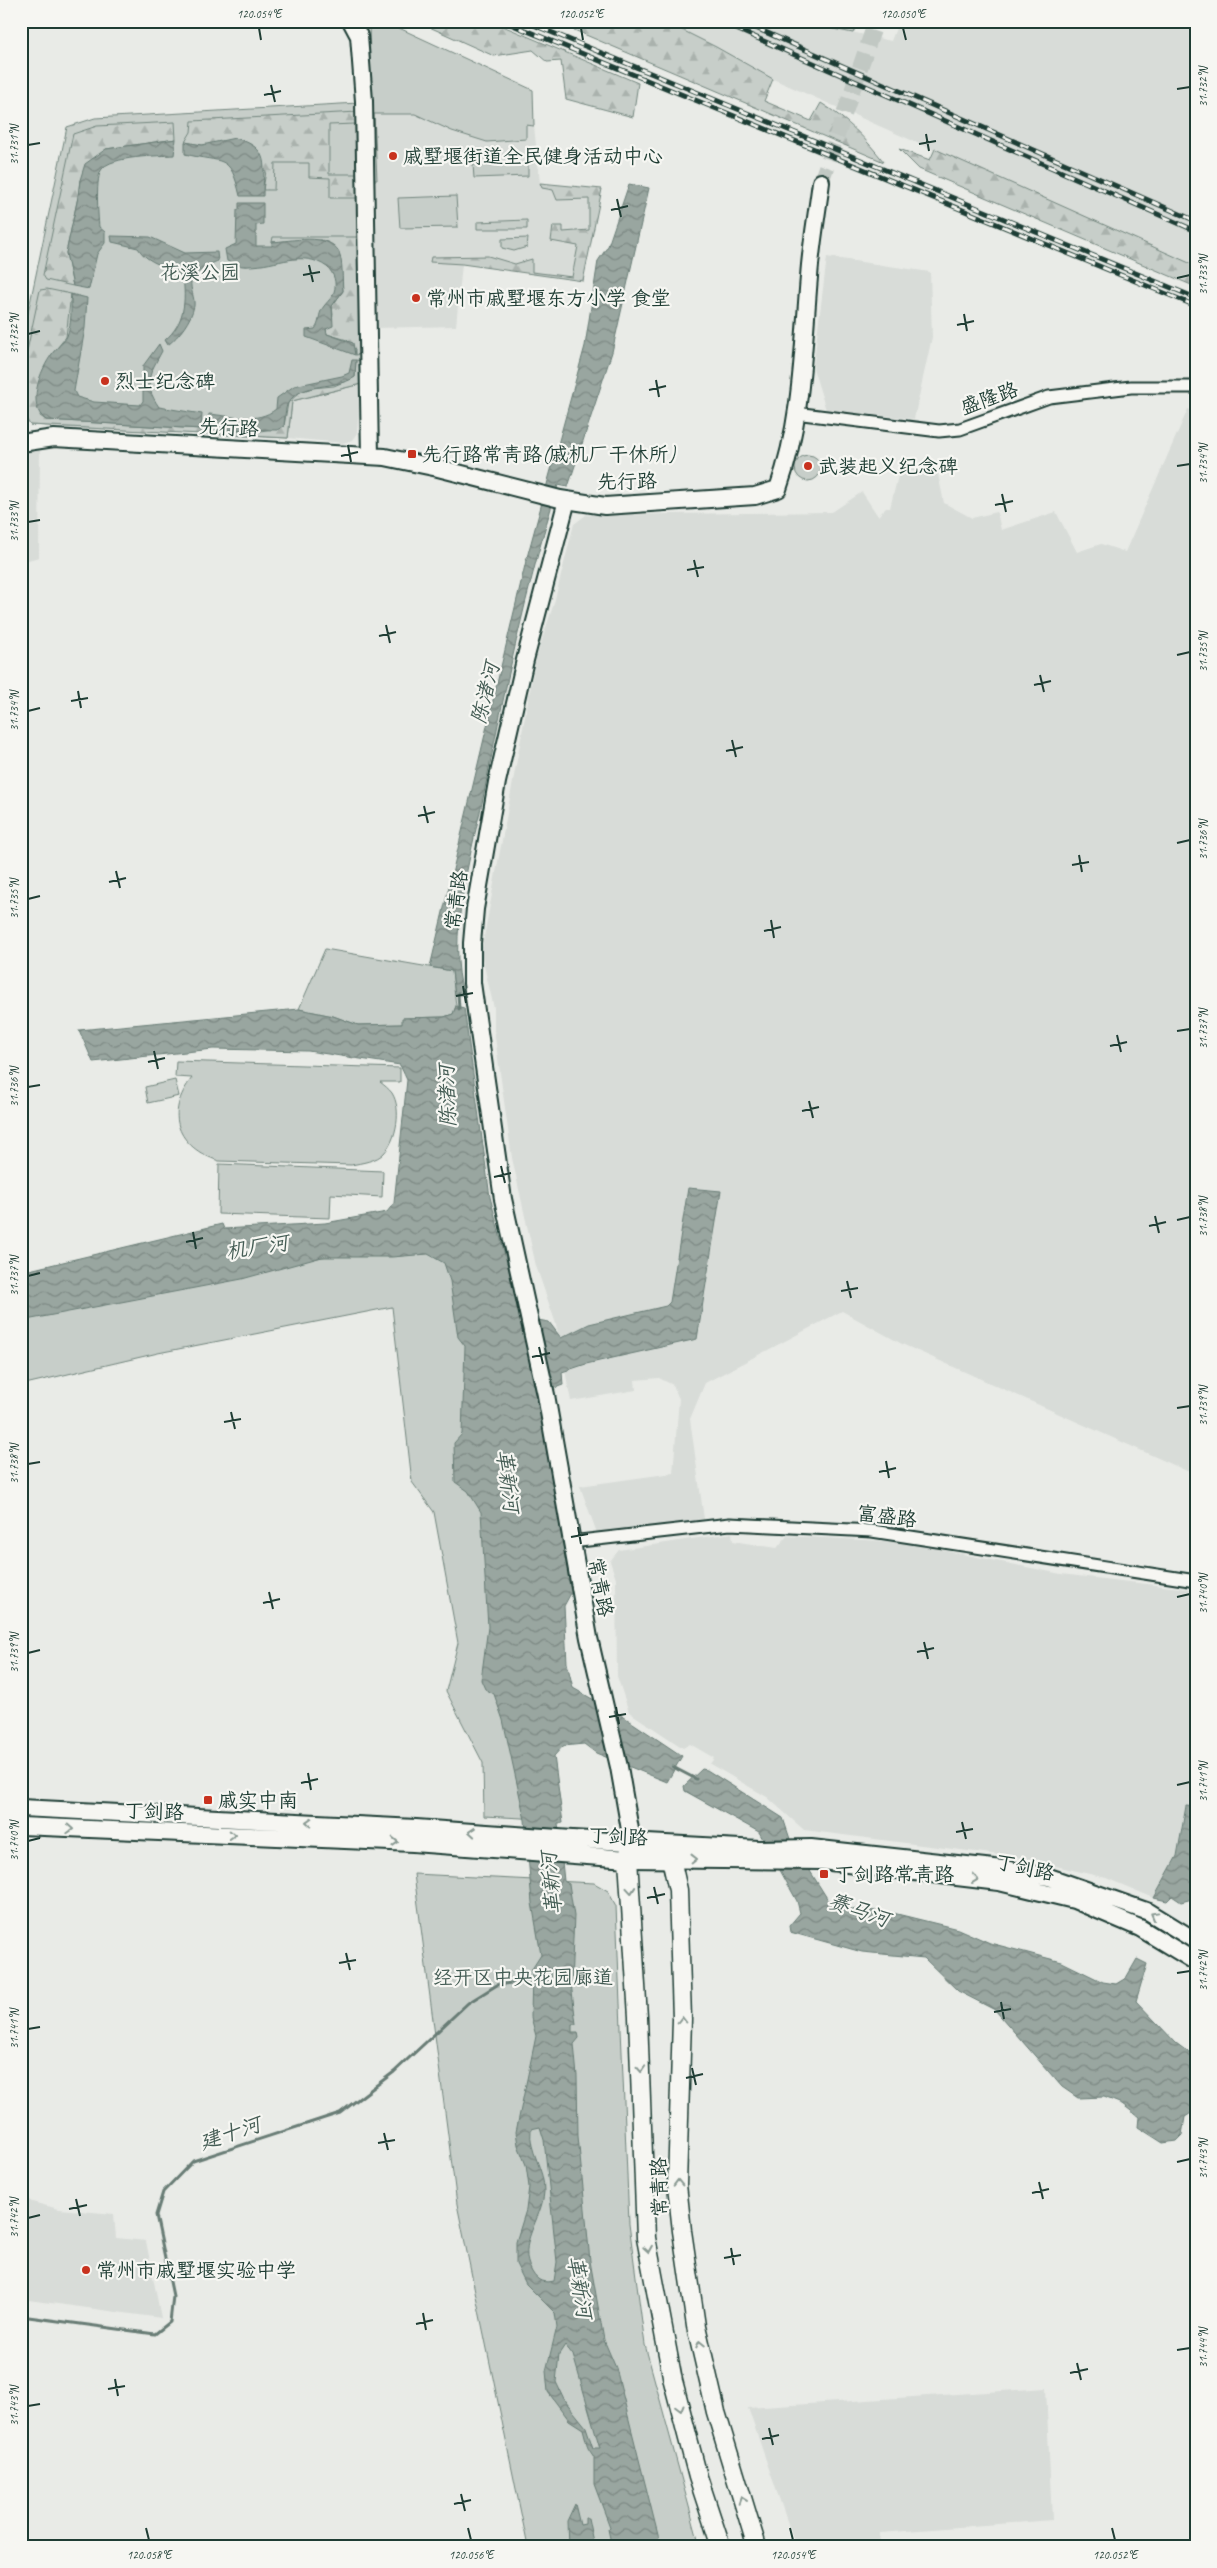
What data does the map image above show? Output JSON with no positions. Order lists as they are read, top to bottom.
{
  "streets": {
    "main road": ["常青路"],
    "street": [
      "盛隆路",
      "先行路",
      "富盛路",
      "丁剑路"
    ]
  },
  "crossings": [
    ["盛隆路", "先行路"],
    ["先行路", "常青路"],
    ["常青路", "富盛路"],
    ["常青路", "丁剑路"]
  ],
  "water": [
    "陈渚河",
    "机厂河",
    "革新河",
    "赛马河",
    "建十河"
  ],
  "parks": ["花溪公园", "经开区中央花园廊道"],
  "places": {
    "other": [
      "戚墅堰街道全民健身活动中心",
      "常州市戚墅堰东方小学 食堂",
      "烈士纪念碑",
      "武装起义纪念碑",
      "常州市戚墅堰实验中学"
    ],
    "transit": ["先行路常青路(戚机厂干休所)", "戚实中南", "丁剑路常青路"]
  },
  "coordinates": [
    "120.054°E",
    "120.052°E",
    "120.050°E",
    "31.732°N",
    "31.731°N",
    "31.733°N",
    "31.734°N",
    "31.735°N",
    "31.736°N",
    "31.737°N",
    "31.738°N",
    "31.739°N",
    "31.740°N",
    "31.741°N",
    "31.742°N",
    "31.743°N",
    "31.744°N",
    "120.058°E",
    "120.056°E"
  ]
}
